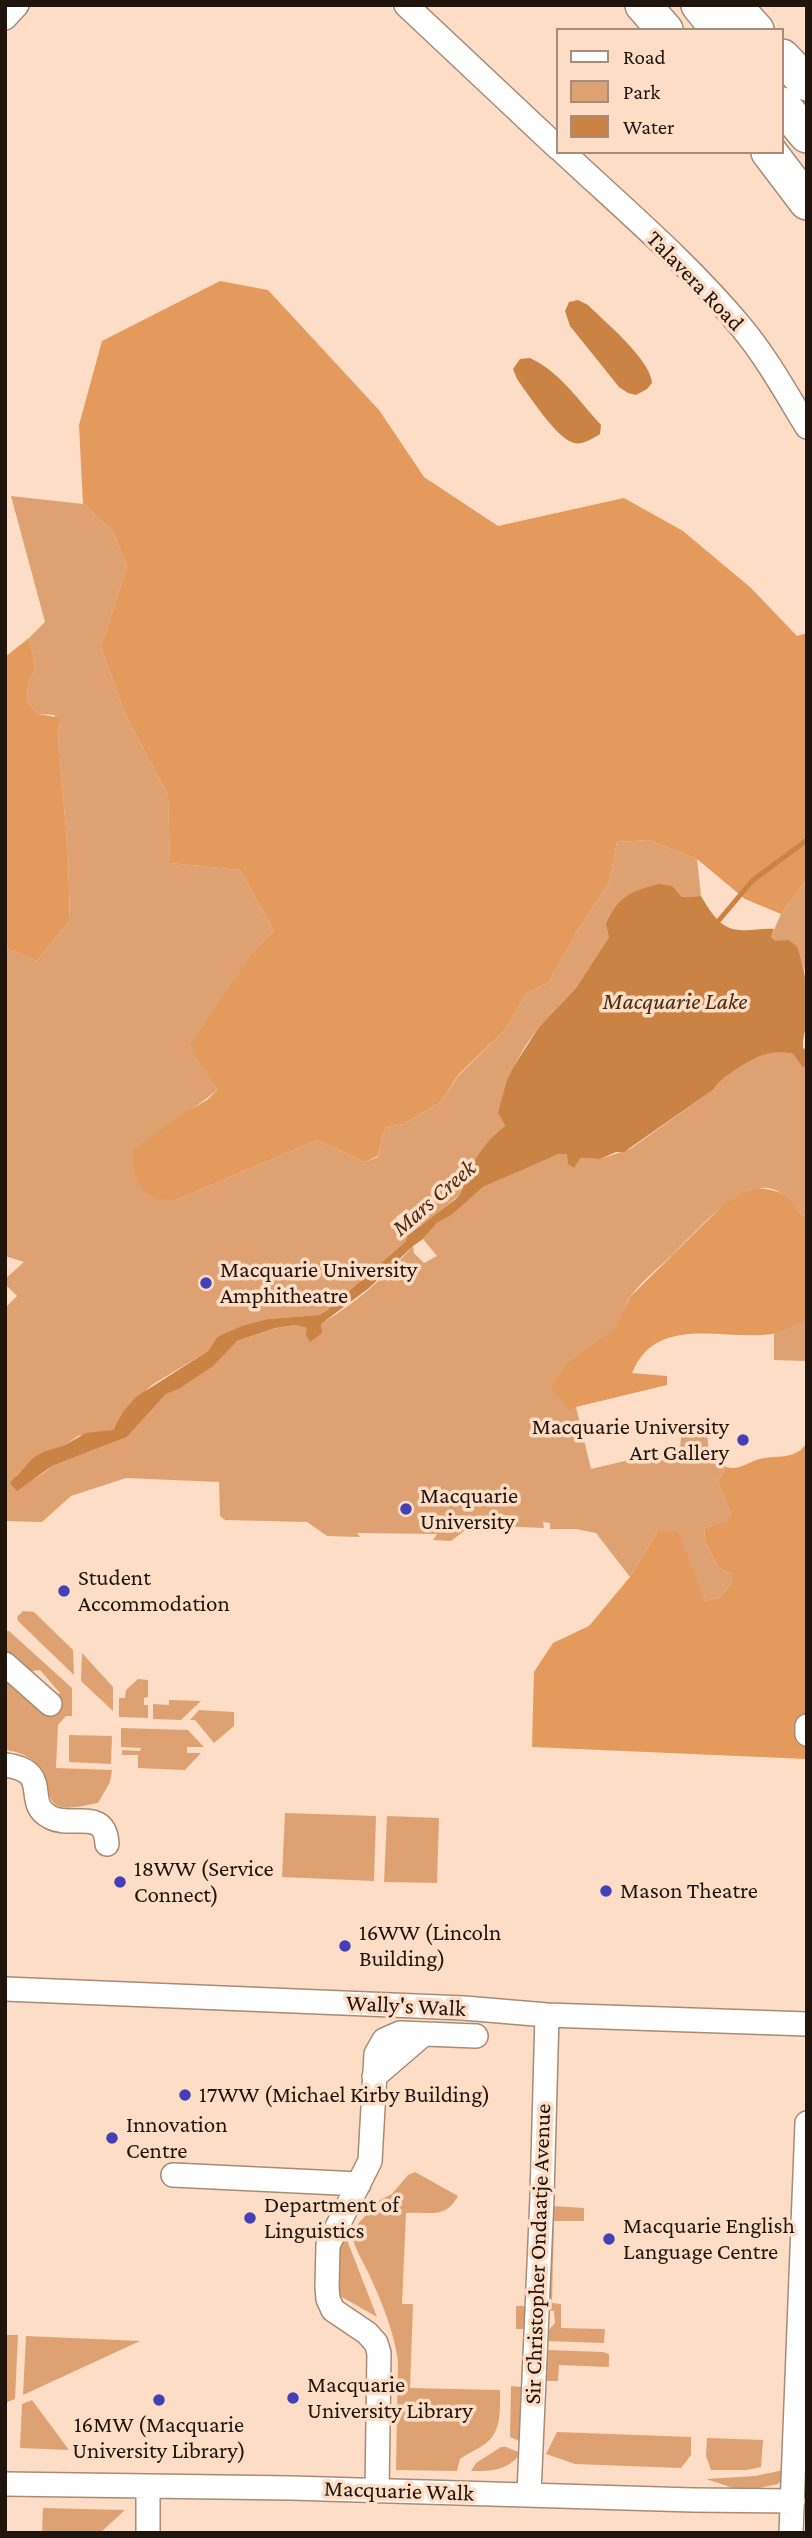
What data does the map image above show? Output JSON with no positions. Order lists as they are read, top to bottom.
{
  "streets": {
    "street": [
      "Talavera Road",
      "Wally's Walk",
      "Sir Christopher Ondaatje Avenue",
      "Macquarie Walk"
    ]
  },
  "crossings": [
    ["Wally's Walk", "Sir Christopher Ondaatje Avenue"],
    ["Sir Christopher Ondaatje Avenue", "Macquarie Walk"]
  ],
  "water": ["Macquarie Lake", "Mars Creek"],
  "places": [
    "Macquarie University Amphitheatre",
    "Macquarie University Art Gallery",
    "Macquarie University",
    "Student Accommodation",
    "18WW (Service Connect)",
    "Mason Theatre",
    "16WW (Lincoln Building)",
    "17WW (Michael Kirby Building)",
    "Innovation Centre",
    "Department of Linguistics",
    "Macquarie English Language Centre",
    "Macquarie University Library",
    "16MW (Macquarie University Library)"
  ],
  "legend": ["Road", "Park", "Water"]
}
